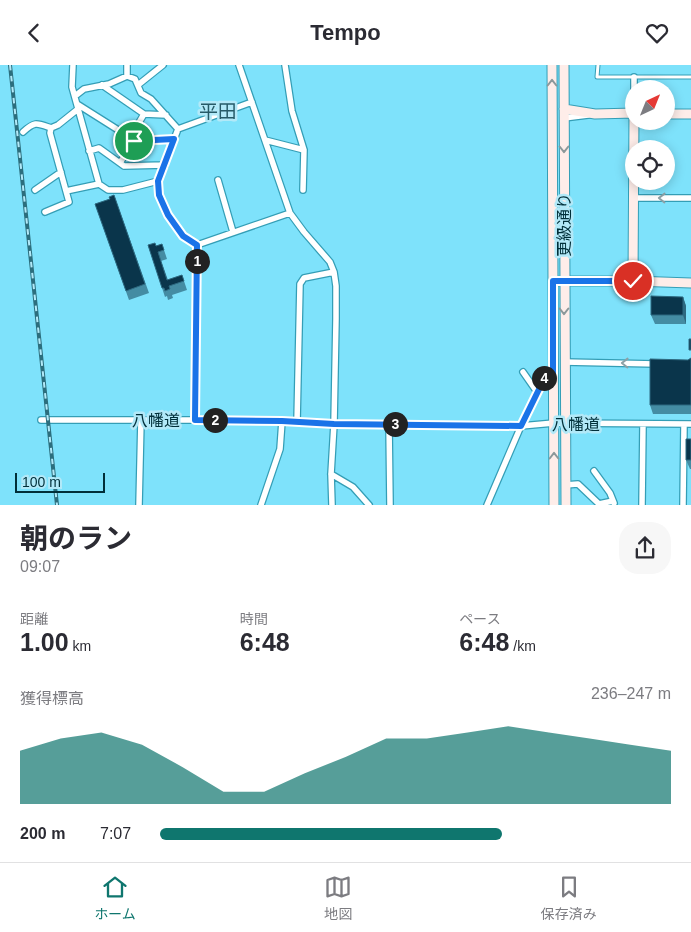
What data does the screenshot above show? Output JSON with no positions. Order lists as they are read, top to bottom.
{
  "streets": {
    "street": ["更級通り", "八幡道"]
  },
  "crossings": [
    ["更級通り", "八幡道"]
  ],
  "districts": ["平田"],
  "scale_bar": "100 m",
  "north": "top right",
  "page": {
    "header": "Tempo",
    "pins": [
      "1",
      "4",
      "2",
      "3"
    ],
    "scale": "100 m",
    "heading": ["朝のラン", "09:07"],
    "stats": [
      ["距離", "1.00 km"],
      ["時間", "6:48"],
      ["ペース", "6:48 /km"]
    ],
    "chart": ["獲得標高", "236–247 m"],
    "list": [
      {
        "name": "200 m",
        "note": "7:07"
      }
    ],
    "tabs": ["ホーム", "地図", "保存済み"]
  }
}
